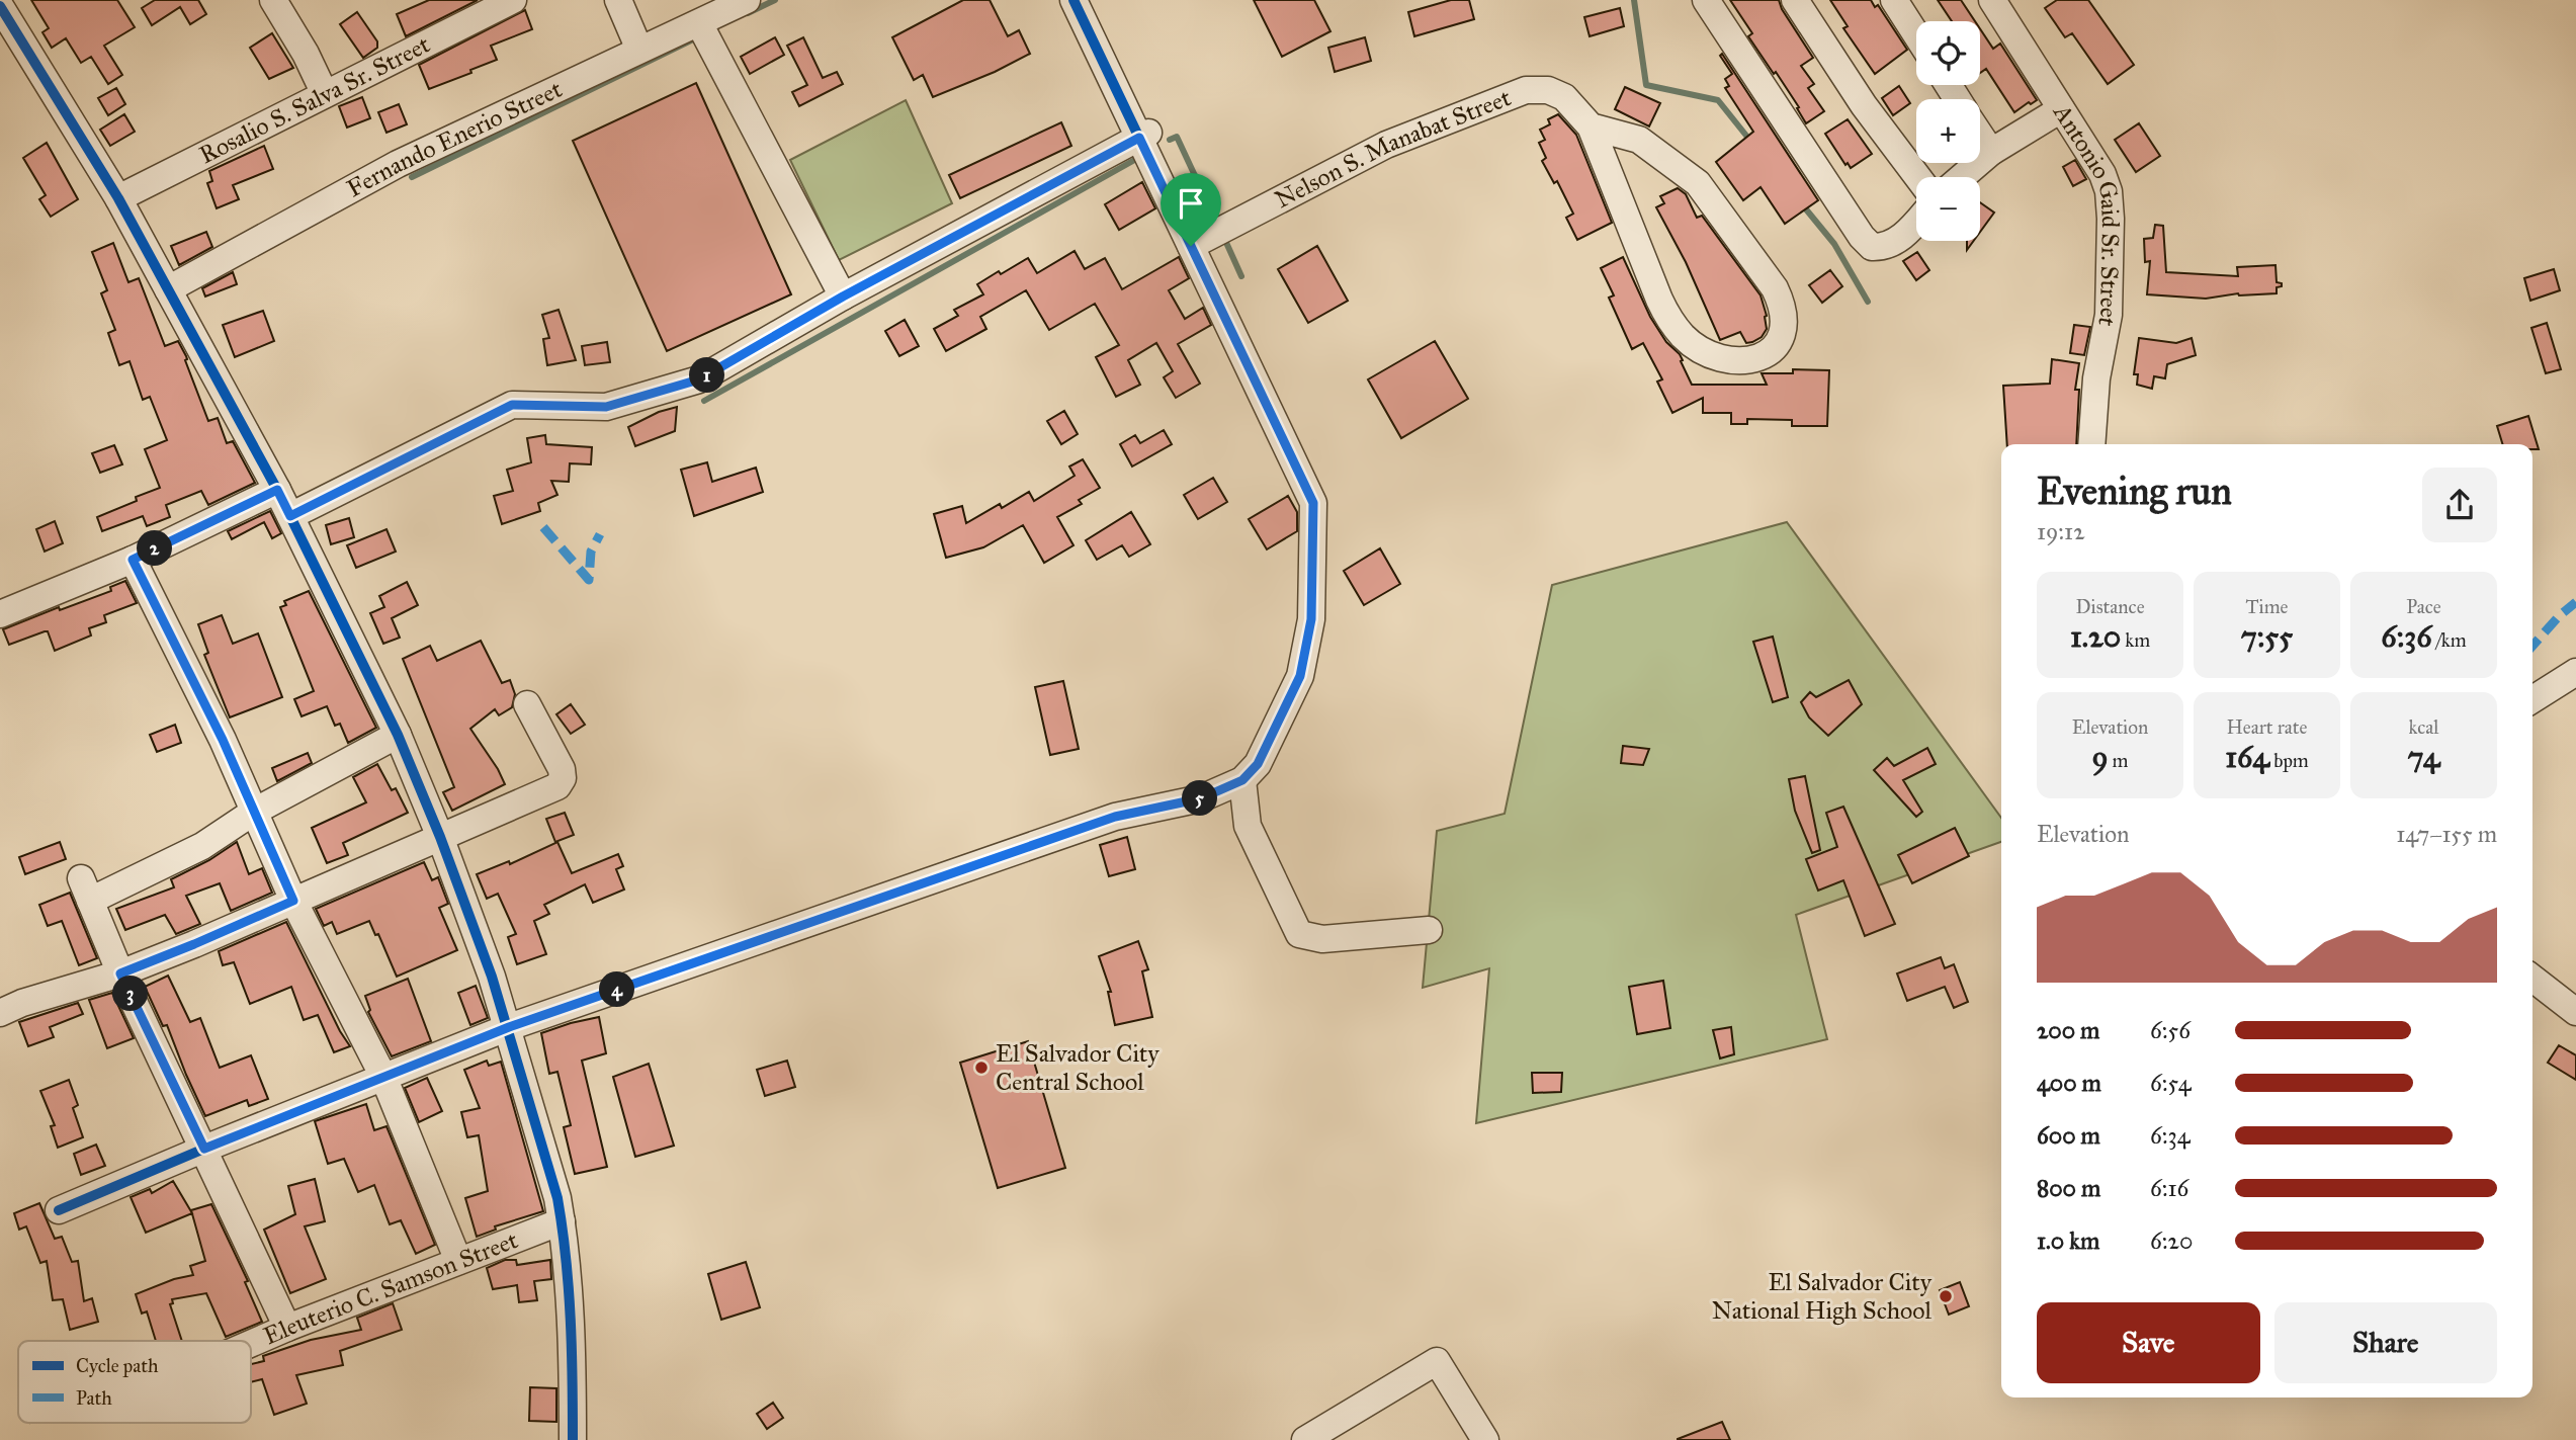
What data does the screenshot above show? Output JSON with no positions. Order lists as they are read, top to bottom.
{
  "streets": {
    "street": [
      "Rosalio S. Salva Sr. Street",
      "Fernando Enerio Street",
      "Nelson S. Manabat Street",
      "Antonio Gaid Sr. Street",
      "Eleuterio C. Samson Street"
    ]
  },
  "places": ["El Salvador City Central School", "El Salvador City National High School"],
  "legend": ["Cycle path", "Path"],
  "page": {
    "map_buttons": ["+", "−"],
    "pins": [
      "1",
      "2",
      "5",
      "4",
      "3"
    ],
    "heading": ["Evening run", "19:12"],
    "stats": [
      ["Distance", "1.20 km"],
      ["Time", "7:55"],
      ["Pace", "6:36 /km"],
      ["Elevation", "9 m"],
      ["Heart rate", "164 bpm"],
      ["kcal", "74"]
    ],
    "chart": ["Elevation", "147–155 m"],
    "list": [
      {
        "name": "200 m",
        "note": "6:56"
      },
      {
        "name": "400 m",
        "note": "6:54"
      },
      {
        "name": "600 m",
        "note": "6:34"
      },
      {
        "name": "800 m",
        "note": "6:16"
      },
      {
        "name": "1.0 km",
        "note": "6:20"
      }
    ],
    "buttons": ["Save", "Share"]
  }
}
